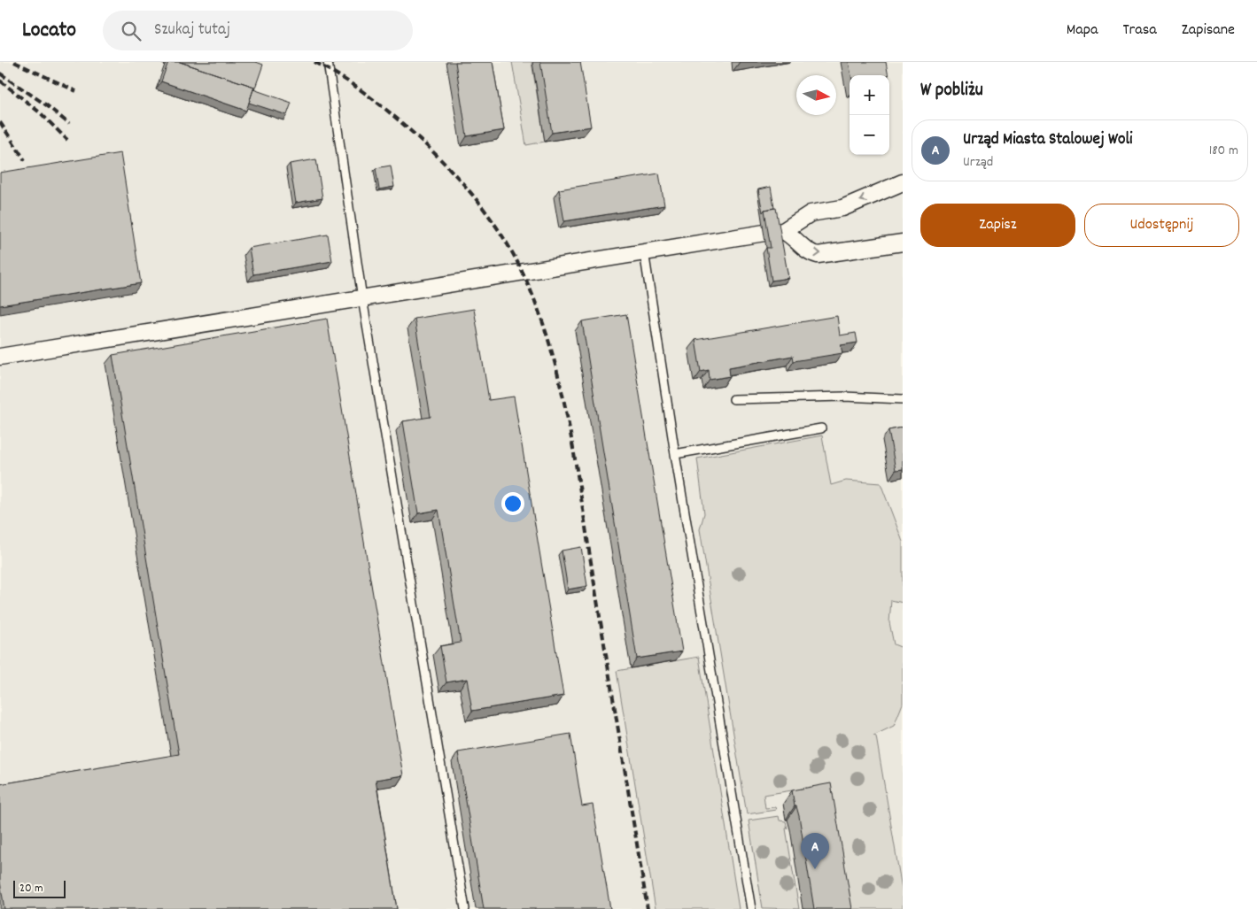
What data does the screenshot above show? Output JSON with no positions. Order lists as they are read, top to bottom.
{
  "scale_bar": "20 m",
  "north": "right",
  "page": {
    "header": "Locato",
    "search": "Szukaj tutaj",
    "nav": ["Mapa", "Trasa", "Zapisane"],
    "heading": "W pobliżu",
    "map_buttons": ["+", "−"],
    "list": [
      {
        "mark": "A",
        "name": "Urząd Miasta Stalowej Woli",
        "note": "Urząd",
        "value": "180 m"
      }
    ],
    "buttons": ["Zapisz", "Udostępnij"],
    "pins": "A",
    "scale": "20 m"
  }
}
